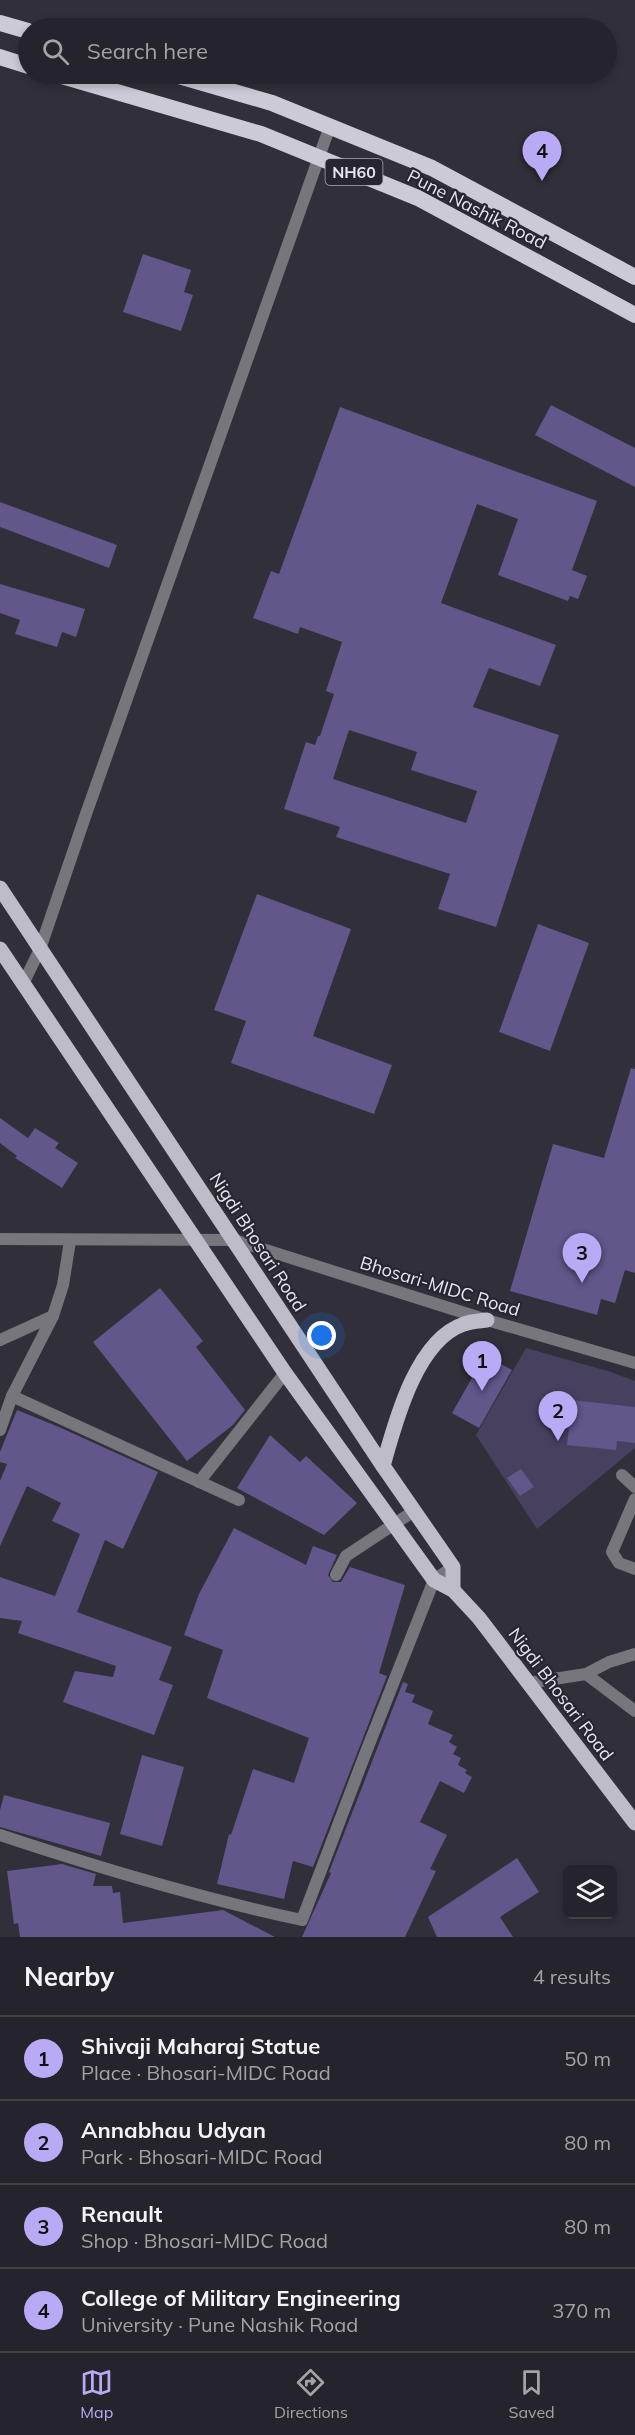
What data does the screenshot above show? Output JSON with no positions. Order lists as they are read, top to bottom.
{
  "streets": {
    "highway": ["NH60", "Pune Nashik Road"],
    "main road": ["Nigdi Bhosari Road"],
    "street": ["Bhosari-MIDC Road"]
  },
  "crossings": [
    ["Nigdi Bhosari Road", "Bhosari-MIDC Road"]
  ],
  "page": {
    "search": "Search here",
    "pins": [
      "4",
      "3",
      "1",
      "2"
    ],
    "heading": ["Nearby", "4 results"],
    "list": [
      {
        "mark": "1",
        "name": "Shivaji Maharaj Statue",
        "note": "Place · Bhosari-MIDC Road",
        "value": "50 m"
      },
      {
        "mark": "2",
        "name": "Annabhau Udyan",
        "note": "Park · Bhosari-MIDC Road",
        "value": "80 m"
      },
      {
        "mark": "3",
        "name": "Renault",
        "note": "Shop · Bhosari-MIDC Road",
        "value": "80 m"
      },
      {
        "mark": "4",
        "name": "College of Military Engineering",
        "note": "University · Pune Nashik Road",
        "value": "370 m"
      }
    ],
    "nav": ["Map", "Directions", "Saved"]
  }
}
